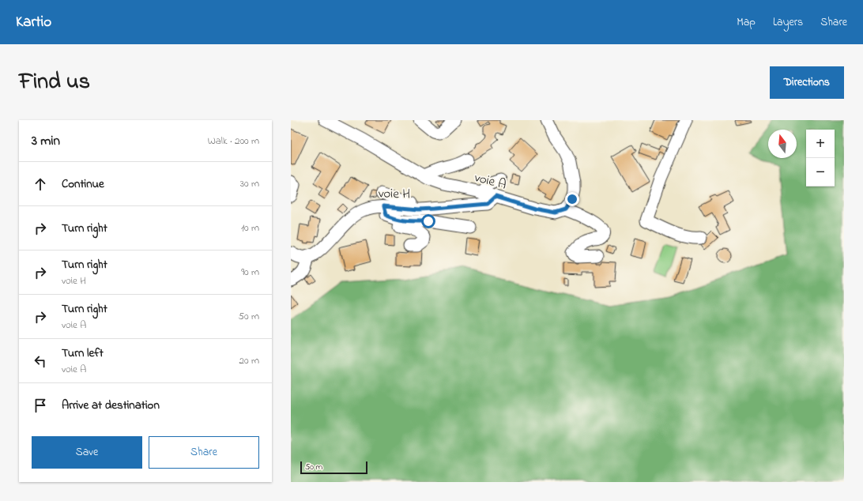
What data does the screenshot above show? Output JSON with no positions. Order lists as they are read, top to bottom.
{
  "streets": {
    "street": ["voie A", "voie H"]
  },
  "crossings": [
    ["voie A", "voie H"]
  ],
  "scale_bar": "50 m",
  "north": "top",
  "page": {
    "header": "Kartio",
    "nav": ["Map", "Layers", "Share"],
    "title": "Find us",
    "buttons": [
      "Directions",
      ["Save", "Share"]
    ],
    "heading": ["3 min", "Walk · 200 m"],
    "map_buttons": ["+", "−"],
    "list": [
      ["Continue", "30 m"],
      ["Turn right", "10 m"],
      ["Turn right", "voie H", "90 m"],
      ["Turn right", "voie A", "50 m"],
      ["Turn left", "voie A", "20 m"],
      "Arrive at destination"
    ],
    "scale": "50 m"
  }
}
